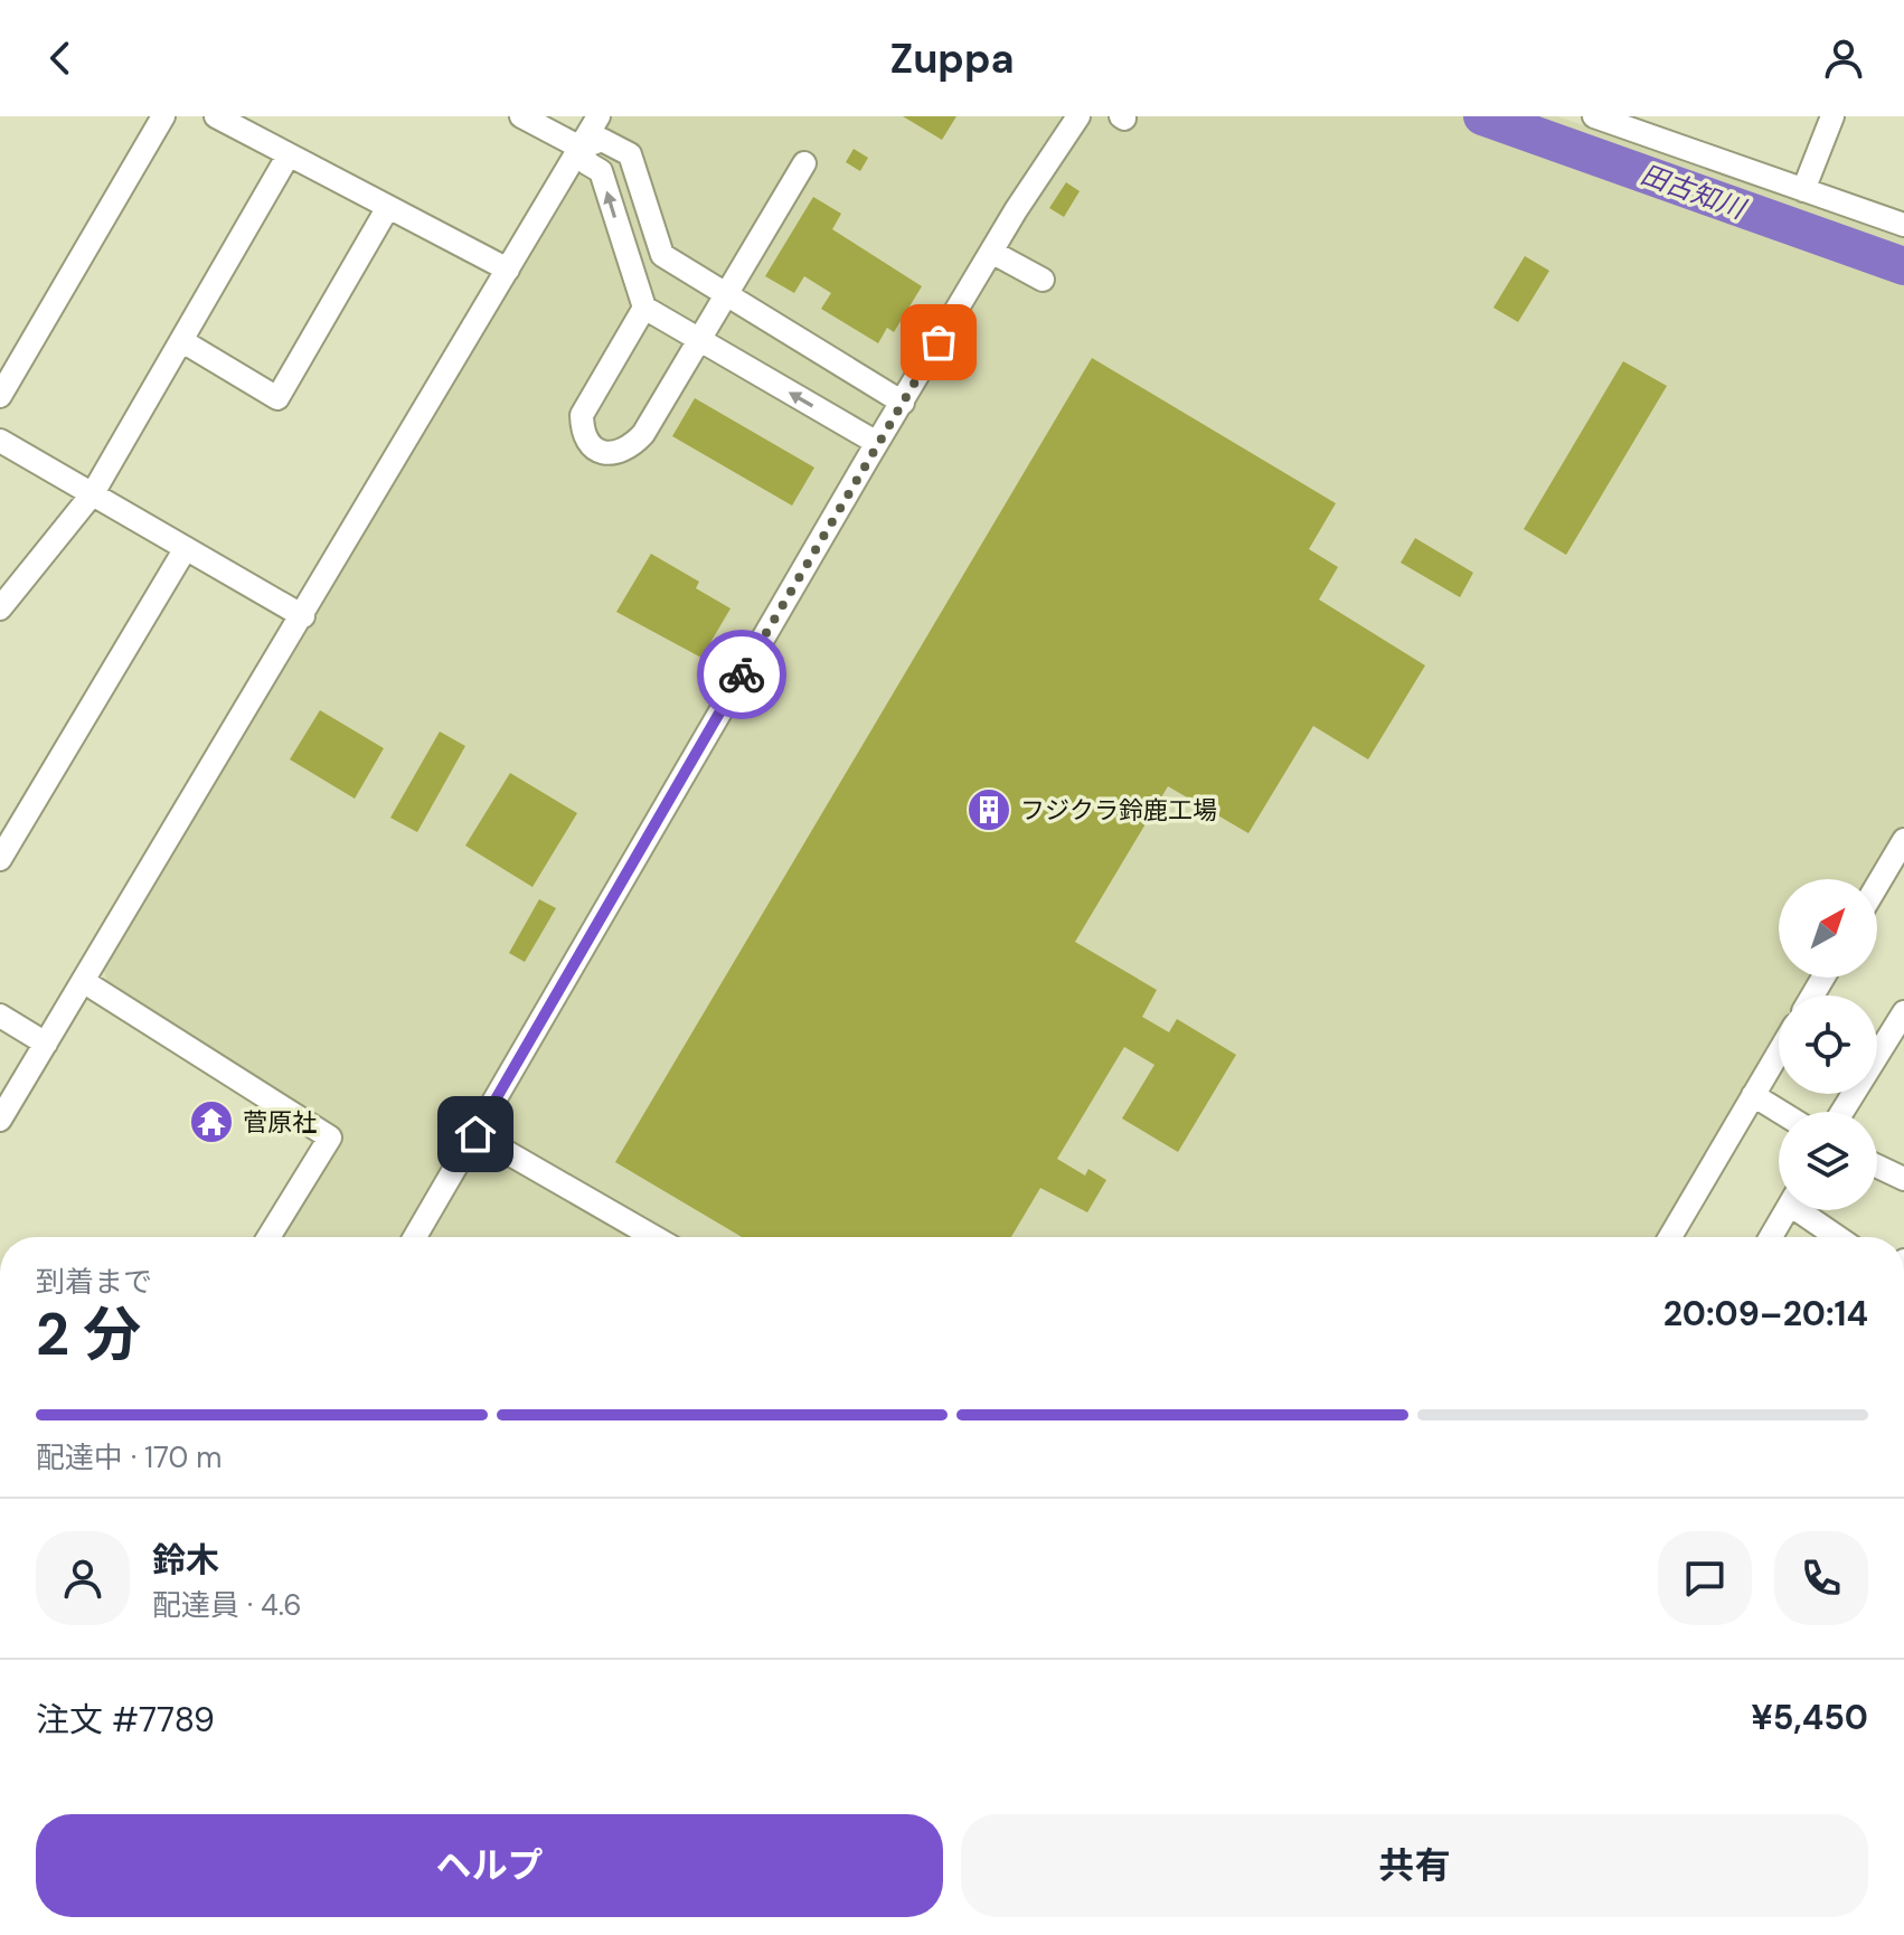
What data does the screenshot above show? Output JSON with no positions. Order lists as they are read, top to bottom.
{
  "water": ["田古知川"],
  "places": {
    "building": ["フジクラ鈴鹿工場"],
    "temple": ["菅原社"]
  },
  "north": "top right",
  "page": {
    "header": "Zuppa",
    "heading": ["2 分", "到着まで", "20:09–20:14"],
    "panel": [
      "鈴木",
      "配達員 · 4.6",
      "注文 #7789",
      "¥5,450"
    ],
    "bar": "配達中 · 170 m",
    "buttons": ["ヘルプ", "共有"]
  }
}
